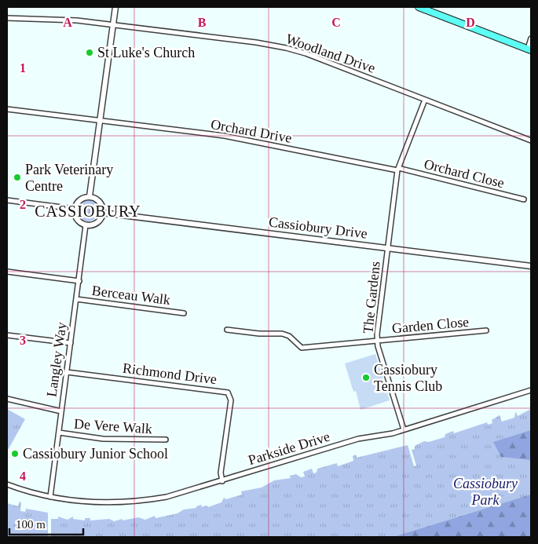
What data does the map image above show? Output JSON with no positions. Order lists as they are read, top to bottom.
{
  "streets": {
    "street": [
      "Woodland Drive",
      "Orchard Drive",
      "Orchard Close",
      "Cassiobury Drive",
      "Berceau Walk",
      "The Gardens",
      "Garden Close",
      "Langley Way",
      "Richmond Drive",
      "De Vere Walk",
      "Parkside Drive"
    ]
  },
  "crossings": [
    ["Woodland Drive", "The Gardens"],
    ["Orchard Drive", "Orchard Close"],
    ["Orchard Drive", "The Gardens"],
    ["Orchard Close", "The Gardens"],
    ["Cassiobury Drive", "The Gardens"],
    ["Cassiobury Drive", "Langley Way"],
    ["Berceau Walk", "Langley Way"],
    ["The Gardens", "Garden Close"],
    ["The Gardens", "Parkside Drive"],
    ["Langley Way", "Richmond Drive"],
    ["Langley Way", "De Vere Walk"],
    ["Langley Way", "Parkside Drive"],
    ["Richmond Drive", "Parkside Drive"]
  ],
  "districts": ["CASSIOBURY"],
  "parks": ["Cassiobury Park"],
  "places": [
    "St Luke's Church",
    "Park Veterinary Centre",
    "Cassiobury Tennis Club",
    "Cassiobury Junior School"
  ],
  "scale_bar": "100 m",
  "grid": {
    "columns": [
      "A",
      "B",
      "C",
      "D"
    ],
    "rows": [
      "1",
      "2",
      "3",
      "4"
    ]
  }
}
